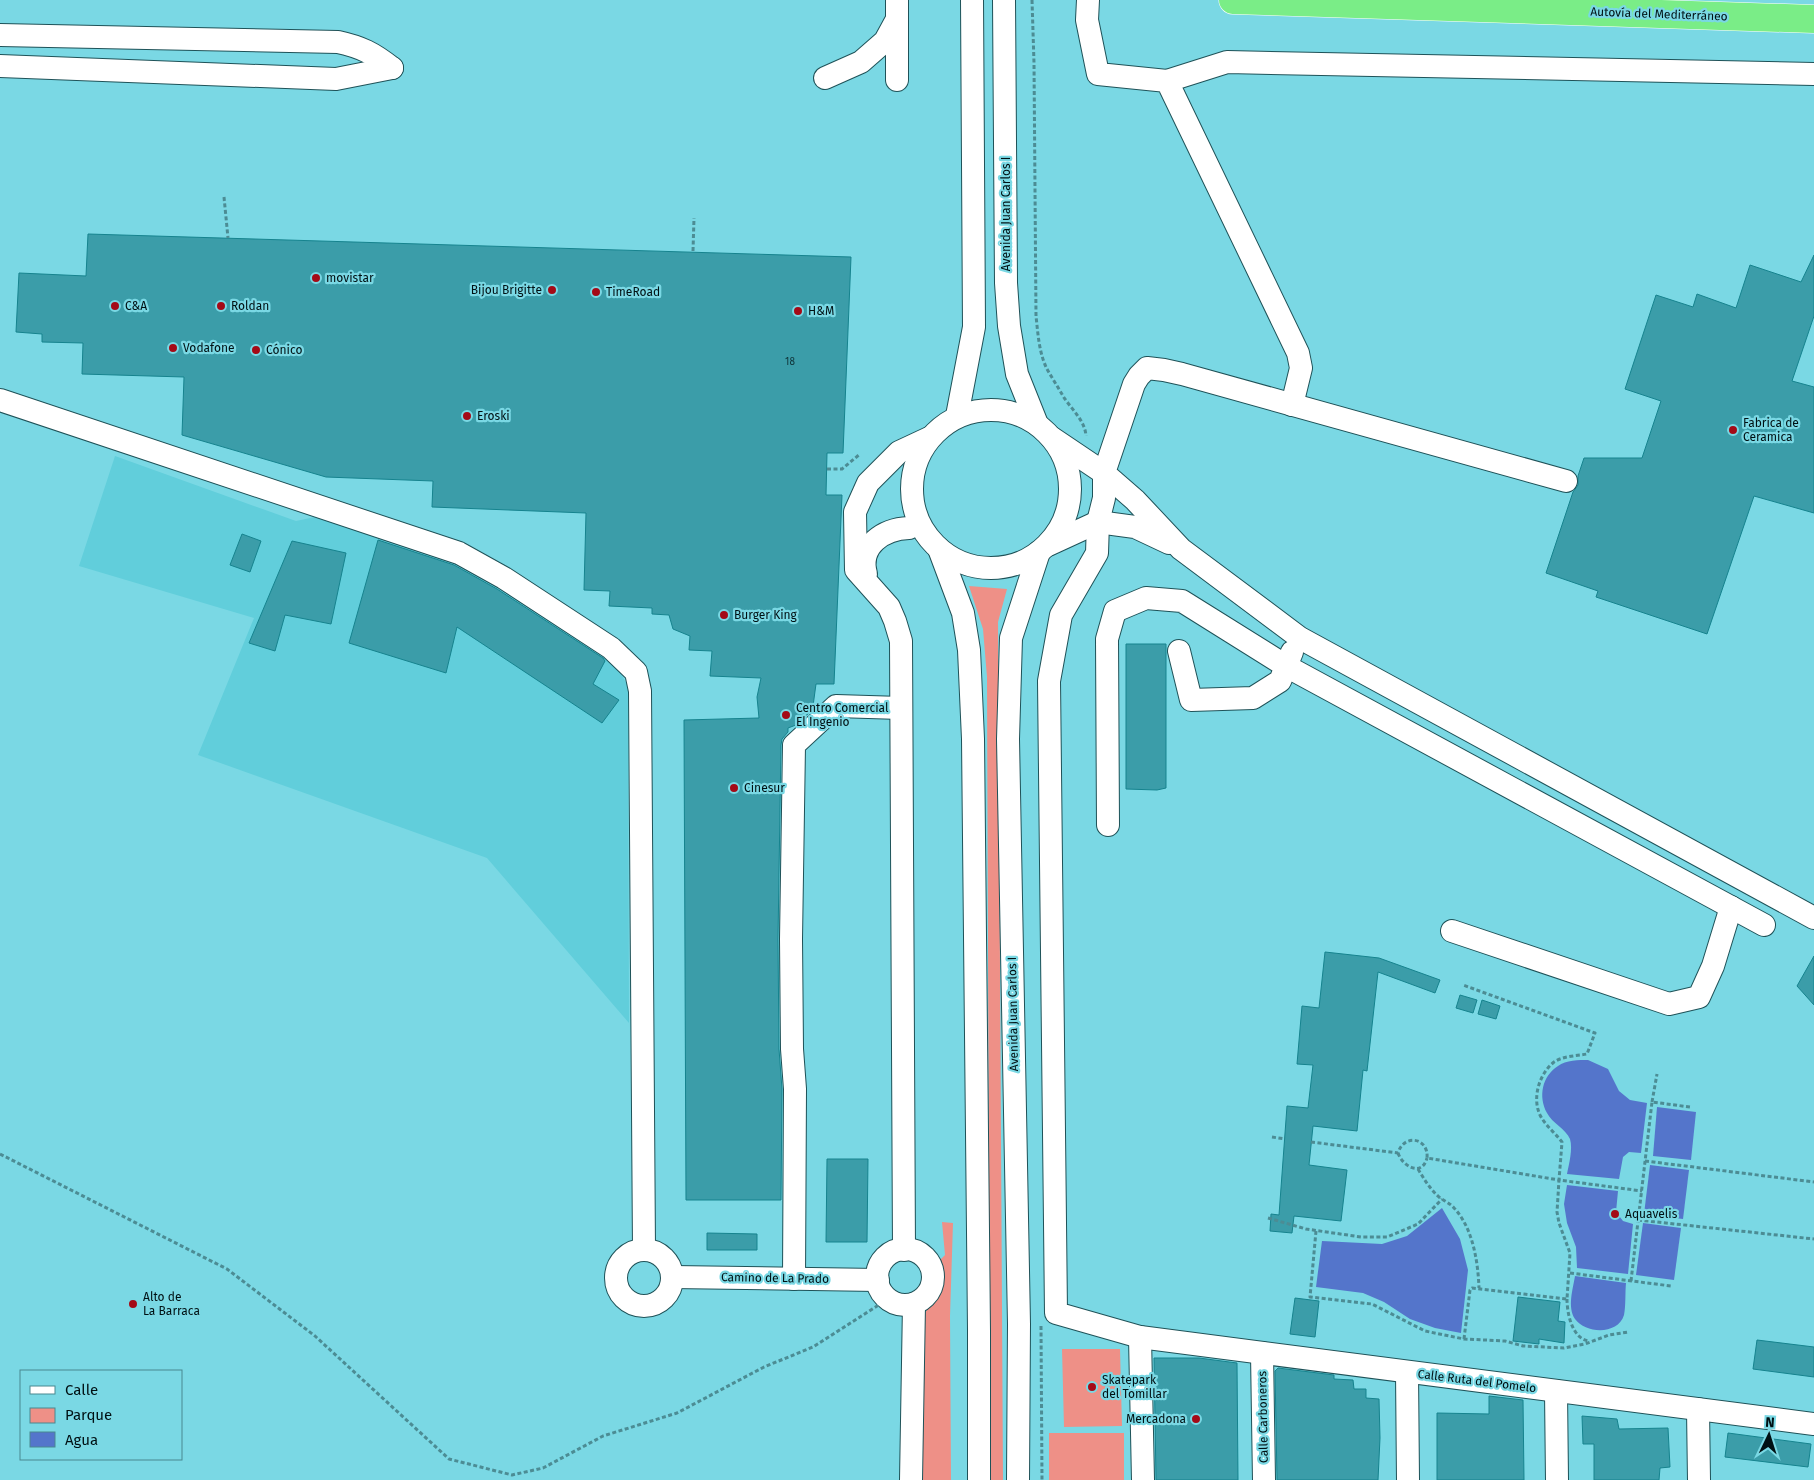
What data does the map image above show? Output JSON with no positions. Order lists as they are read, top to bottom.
{
  "streets": {
    "highway": ["Autovía del Mediterráneo"],
    "street": [
      "Avenida Juan Carlos I",
      "Camino de La Prado",
      "Calle Ruta del Pomelo",
      "Calle Carboneros"
    ]
  },
  "crossings": [
    ["Calle Ruta del Pomelo", "Calle Carboneros"]
  ],
  "places": [
    "movistar",
    "Bijou Brigitte",
    "TimeRoad",
    "C&A",
    "Roldan",
    "H&M",
    "Vodafone",
    "Cónico",
    "Eroski",
    "Fabrica de Ceramica",
    "Burger King",
    "Centro Comercial El Ingenio",
    "Cinesur",
    "Aquavelis",
    "Alto de La Barraca",
    "Skatepark del Tomillar",
    "Mercadona"
  ],
  "house_numbers": ["18"],
  "legend": ["Calle", "Parque", "Agua"],
  "north": "top"
}
